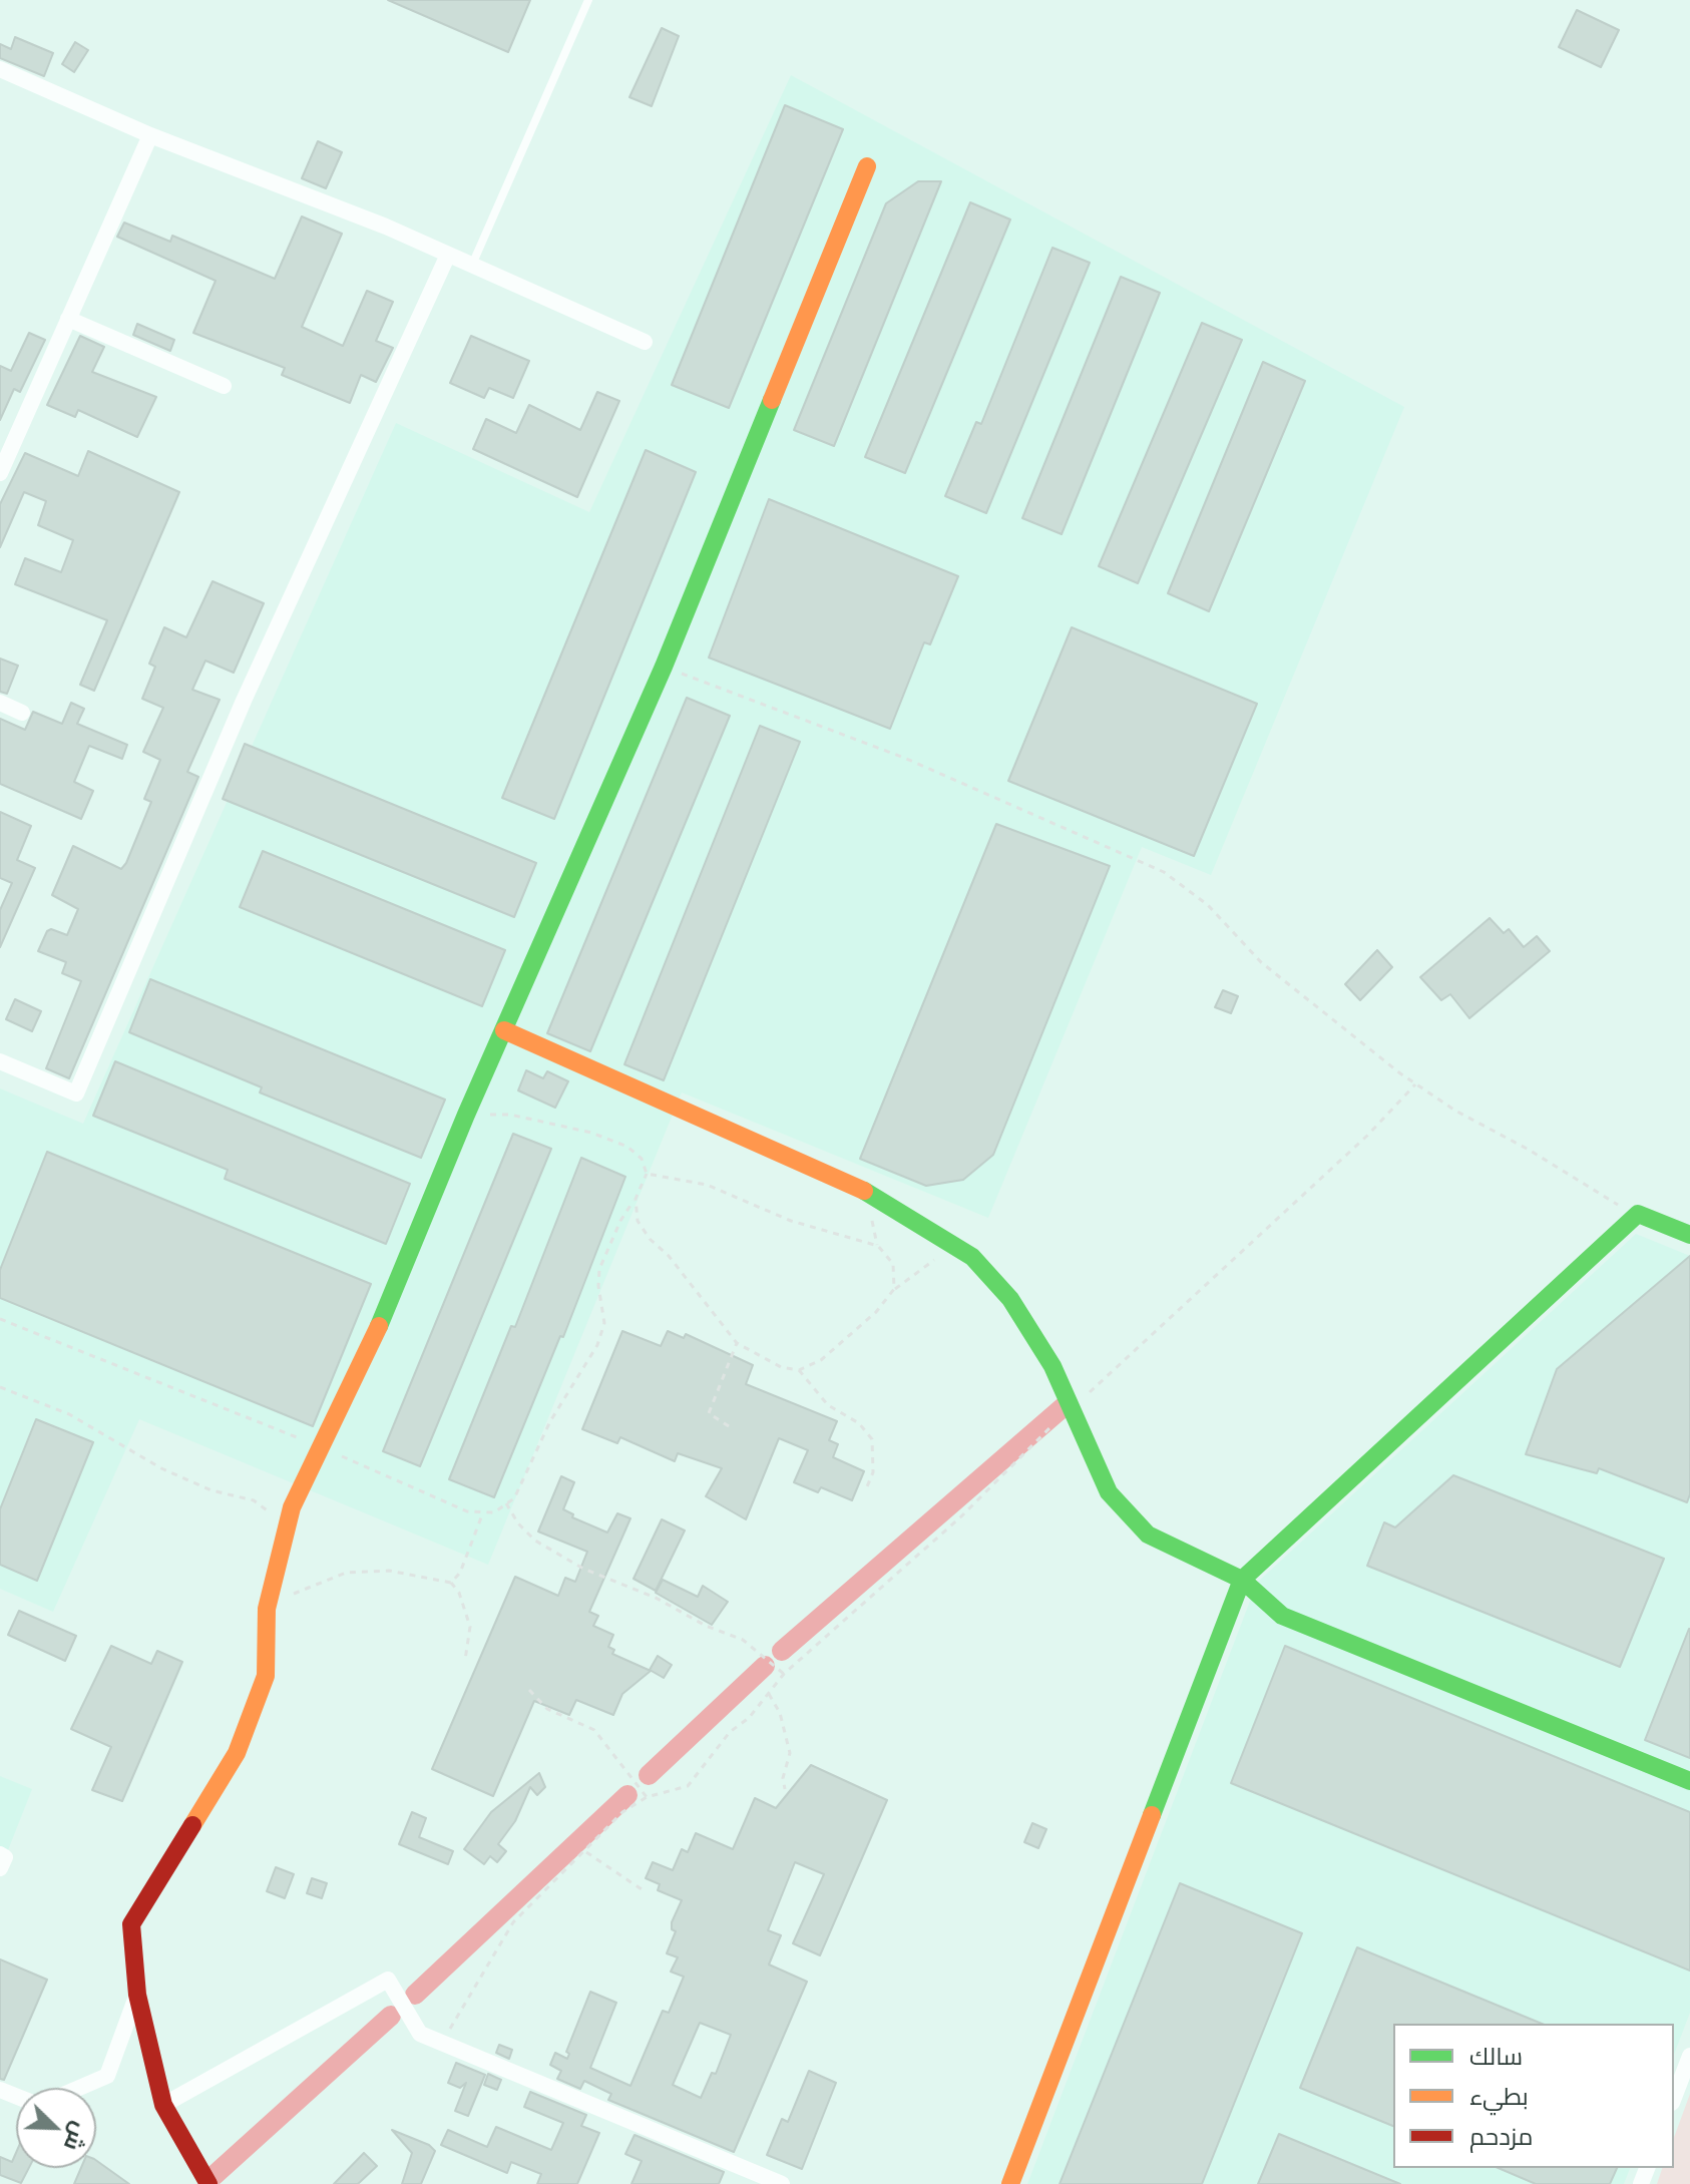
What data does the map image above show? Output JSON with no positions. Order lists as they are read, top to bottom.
{
  "legend": ["سالك", "بطيء", "مزدحم"],
  "north": "bottom right"
}
